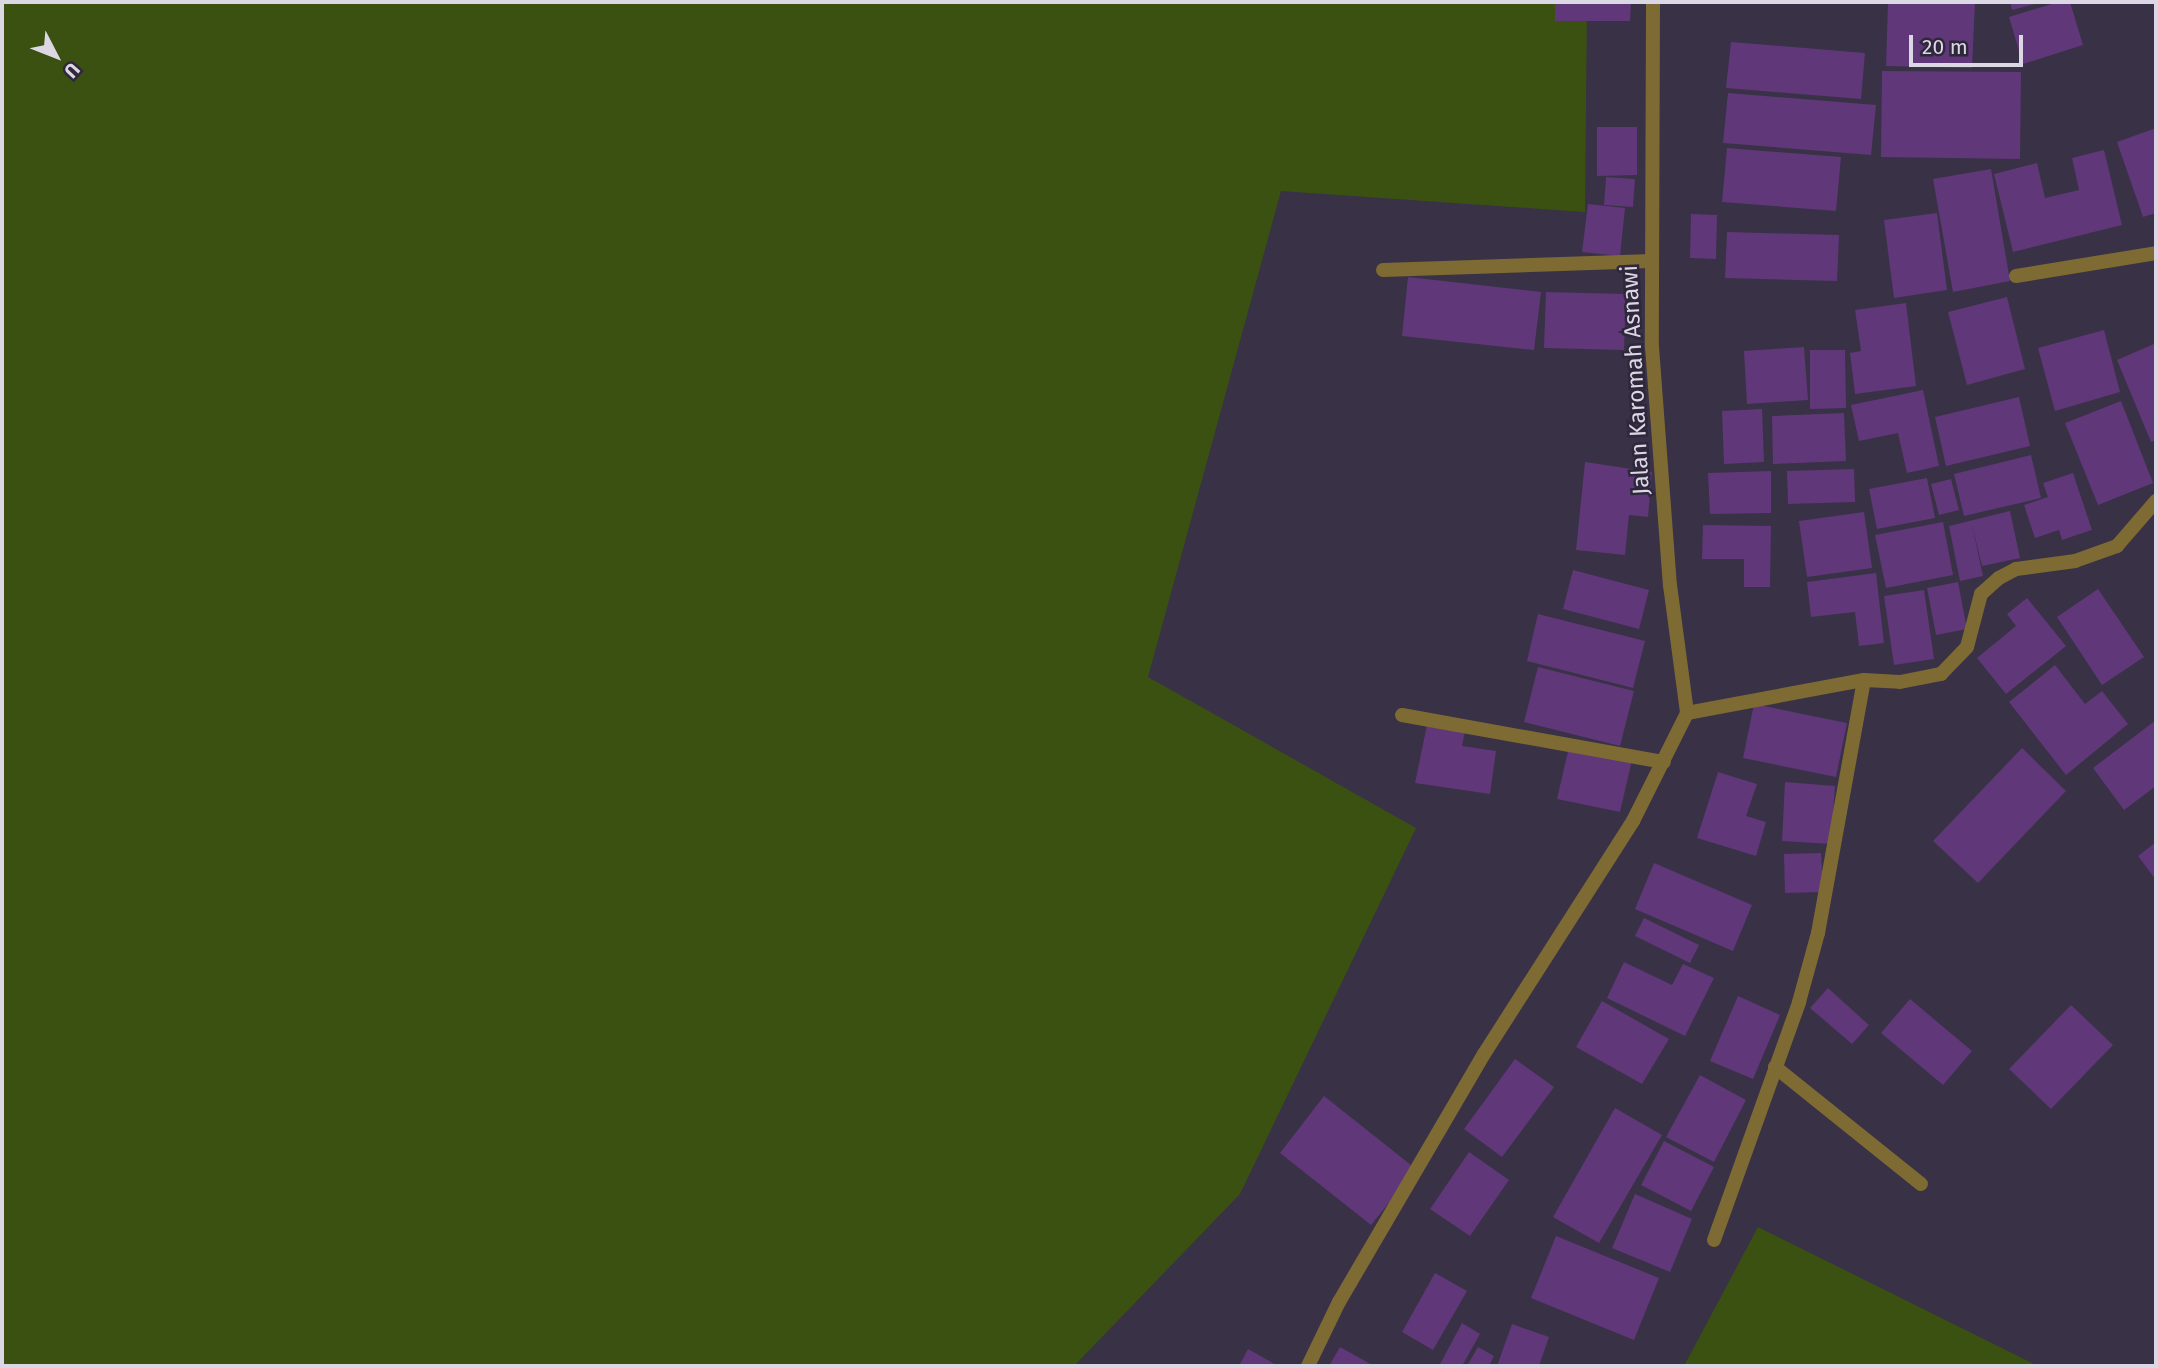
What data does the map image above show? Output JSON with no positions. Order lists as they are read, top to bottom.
{
  "streets": {
    "street": ["Jalan Karomah Asnawi"]
  },
  "scale_bar": "20 m",
  "north": "bottom right"
}
